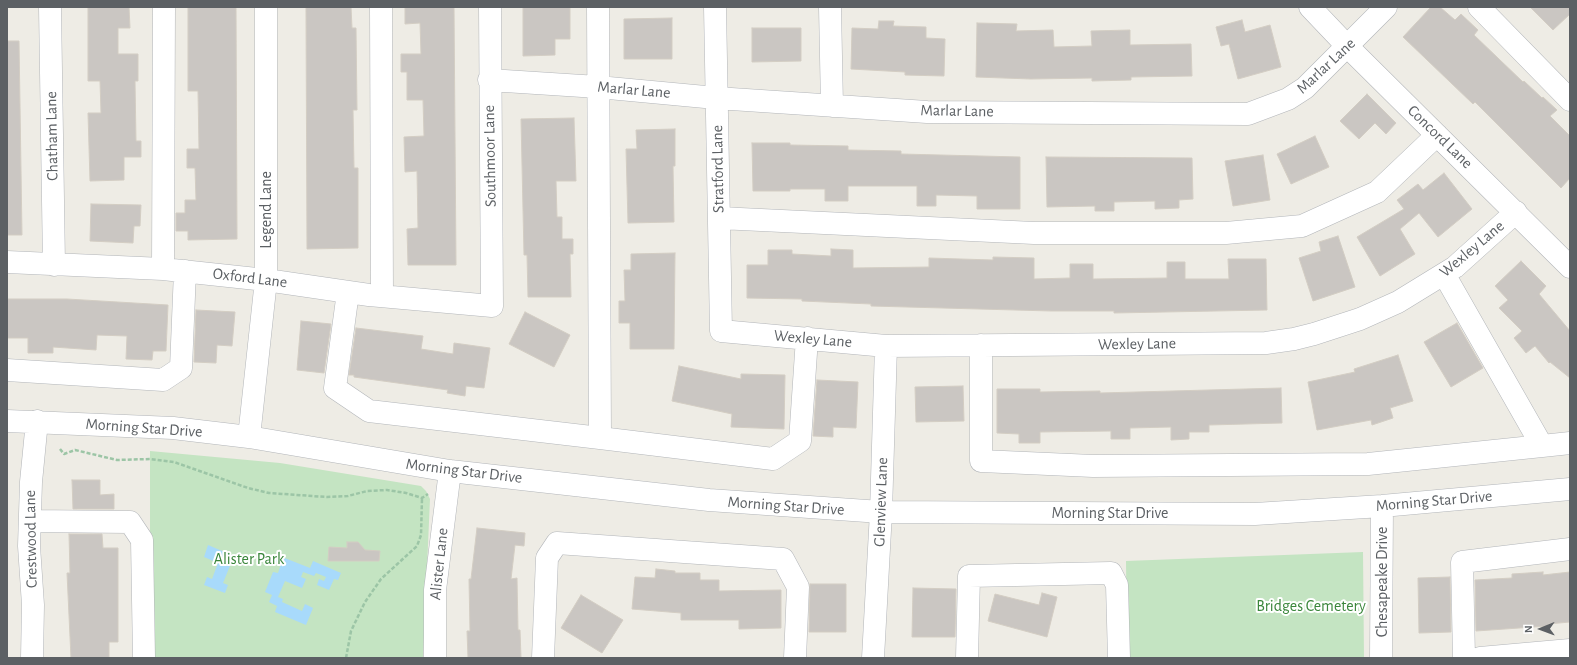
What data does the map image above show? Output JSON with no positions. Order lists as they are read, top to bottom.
{
  "streets": {
    "street": [
      "Marlar Lane",
      "Chatham Lane",
      "Concord Lane",
      "Southmoor Lane",
      "Stratford Lane",
      "Legend Lane",
      "Wexley Lane",
      "Oxford Lane",
      "Morning Star Drive",
      "Glenview Lane",
      "Crestwood Lane",
      "Alister Lane",
      "Chesapeake Drive"
    ]
  },
  "crossings": [
    ["Marlar Lane", "Concord Lane"],
    ["Marlar Lane", "Southmoor Lane"],
    ["Marlar Lane", "Stratford Lane"],
    ["Chatham Lane", "Oxford Lane"],
    ["Concord Lane", "Wexley Lane"],
    ["Southmoor Lane", "Oxford Lane"],
    ["Stratford Lane", "Wexley Lane"],
    ["Legend Lane", "Oxford Lane"],
    ["Legend Lane", "Morning Star Drive"],
    ["Wexley Lane", "Glenview Lane"],
    ["Morning Star Drive", "Glenview Lane"],
    ["Morning Star Drive", "Crestwood Lane"],
    ["Morning Star Drive", "Alister Lane"],
    ["Morning Star Drive", "Chesapeake Drive"]
  ],
  "parks": ["Alister Park", "Bridges Cemetery"],
  "north": "left"
}
